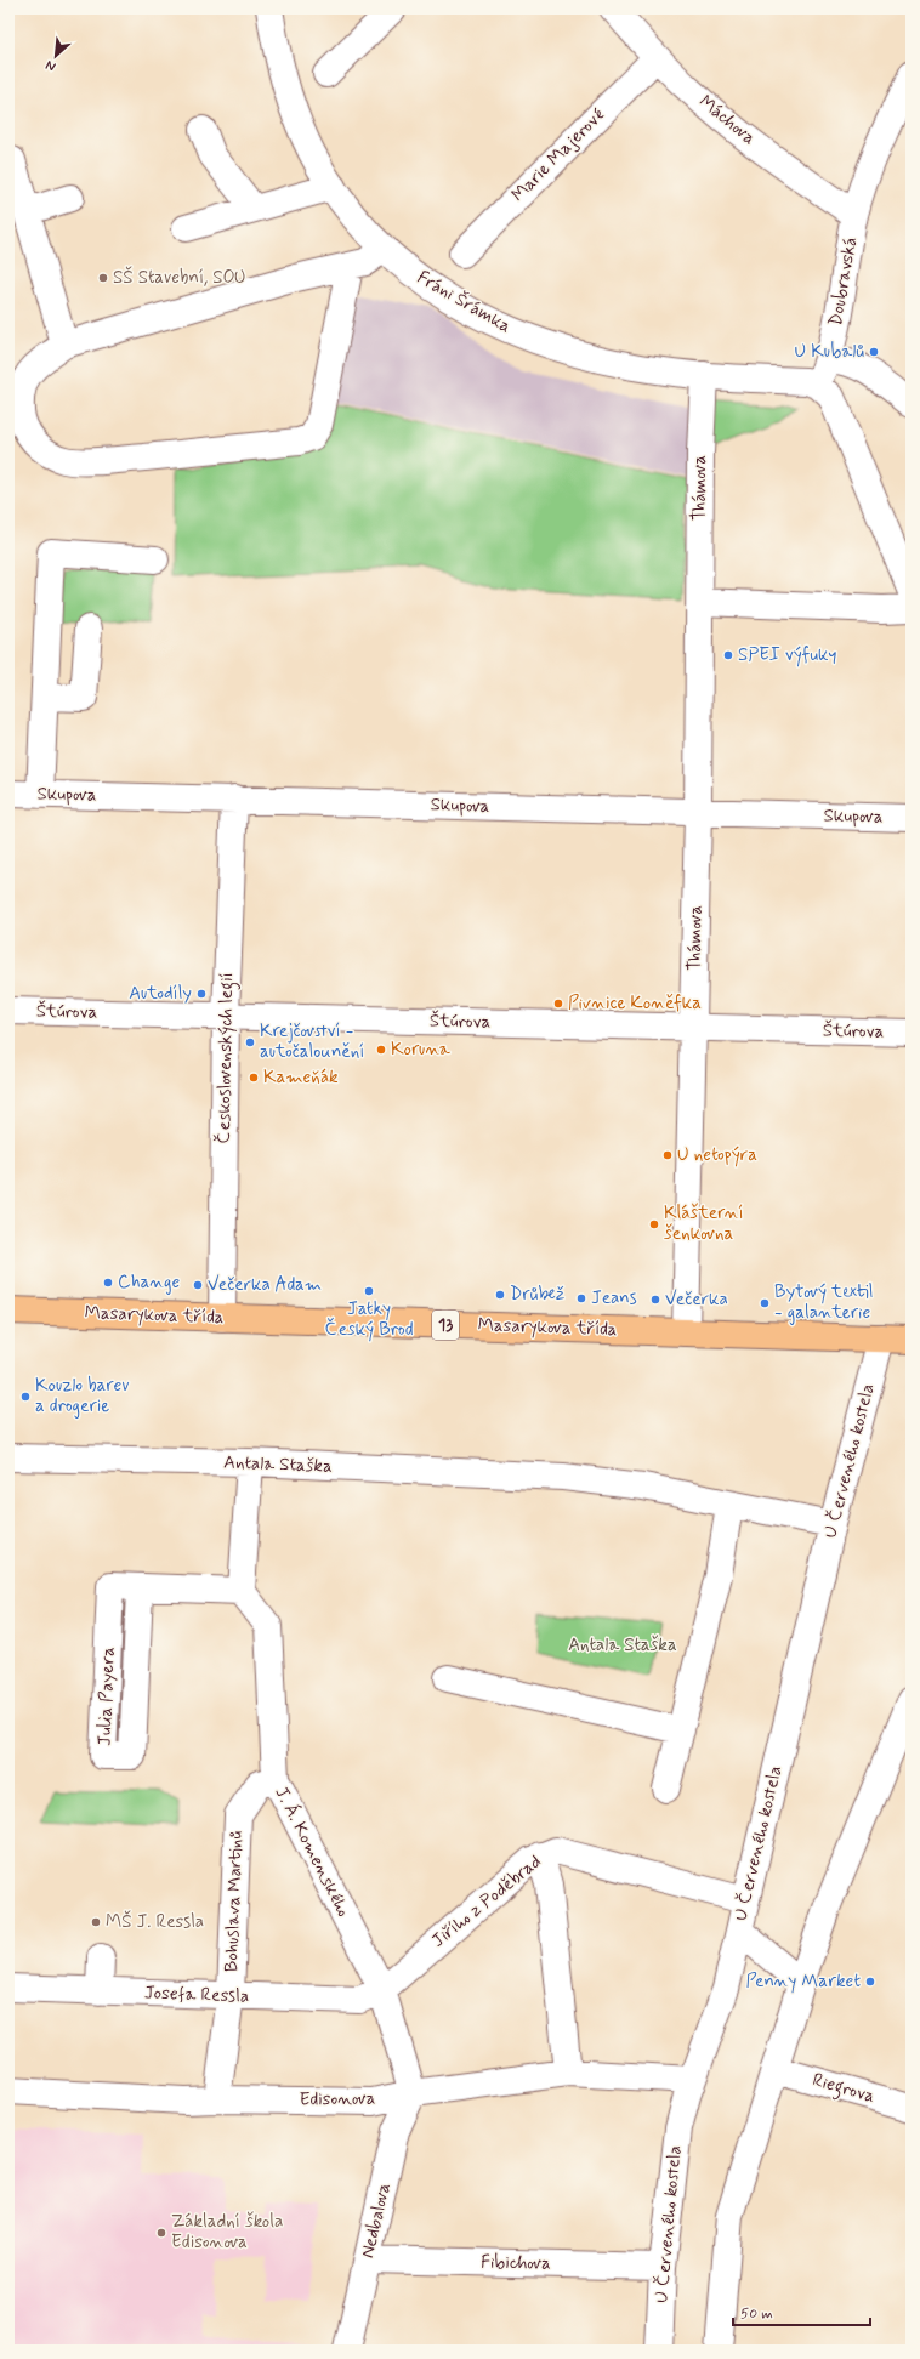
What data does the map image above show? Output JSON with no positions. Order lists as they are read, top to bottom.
{
  "streets": {
    "main road": ["Masarykova třída", "13"],
    "street": [
      "Máchova",
      "Marie Majerové",
      "Doubravská",
      "Fráni Šrámka",
      "Thámova",
      "Skupova",
      "Štúrova",
      "Československých legií",
      "U Červeného kostela",
      "Antala Staška",
      "Julia Payera",
      "J. Á. Komenského",
      "Bohuslava Martinů",
      "Jiřího z Poděbrad",
      "Josefa Ressla",
      "Riegrova",
      "Edisonova",
      "Nedbalova",
      "Fibichova"
    ]
  },
  "crossings": [
    ["Máchova", "Marie Majerové"],
    ["Máchova", "Doubravská"],
    ["Doubravská", "Fráni Šrámka"],
    ["Fráni Šrámka", "Thámova"],
    ["Thámova", "Skupova"],
    ["Thámova", "Štúrova"],
    ["Thámova", "Masarykova třída"],
    ["Skupova", "Československých legií"],
    ["Štúrova", "Československých legií"],
    ["Československých legií", "Masarykova třída"],
    ["Masarykova třída", "U Červeného kostela"],
    ["U Červeného kostela", "Antala Staška"],
    ["U Červeného kostela", "Jiřího z Poděbrad"],
    ["U Červeného kostela", "Edisonova"],
    ["U Červeného kostela", "Fibichova"],
    ["Julia Payera", "J. Á. Komenského"],
    ["J. Á. Komenského", "Bohuslava Martinů"],
    ["J. Á. Komenského", "Jiřího z Poděbrad"],
    ["J. Á. Komenského", "Josefa Ressla"],
    ["J. Á. Komenského", "Edisonova"],
    ["J. Á. Komenského", "Nedbalova"],
    ["Bohuslava Martinů", "Josefa Ressla"],
    ["Bohuslava Martinů", "Edisonova"],
    ["Jiřího z Poděbrad", "Josefa Ressla"],
    ["Edisonova", "Nedbalova"],
    ["Nedbalova", "Fibichova"]
  ],
  "parks": ["Antala Staška"],
  "places": [
    "SŠ Stavební, SOU",
    "U Kubalů",
    "SPEI výfuky",
    "Autodíly",
    "Pivnice Koněfka",
    "Krejčovství - autočalounění",
    "Koruna",
    "Kameňák",
    "U netopýra",
    "Klášterní šenkovna",
    "Change",
    "Večerka Adam",
    "Jatky Český Brod",
    "Drůbež",
    "Jeans",
    "Večerka",
    "Bytový textil - galanterie",
    "Kouzlo barev a drogerie",
    "MŠ J. Ressla",
    "Penny Market",
    "Základní škola Edisonova"
  ],
  "scale_bar": "50 m",
  "north": "bottom left"
}
